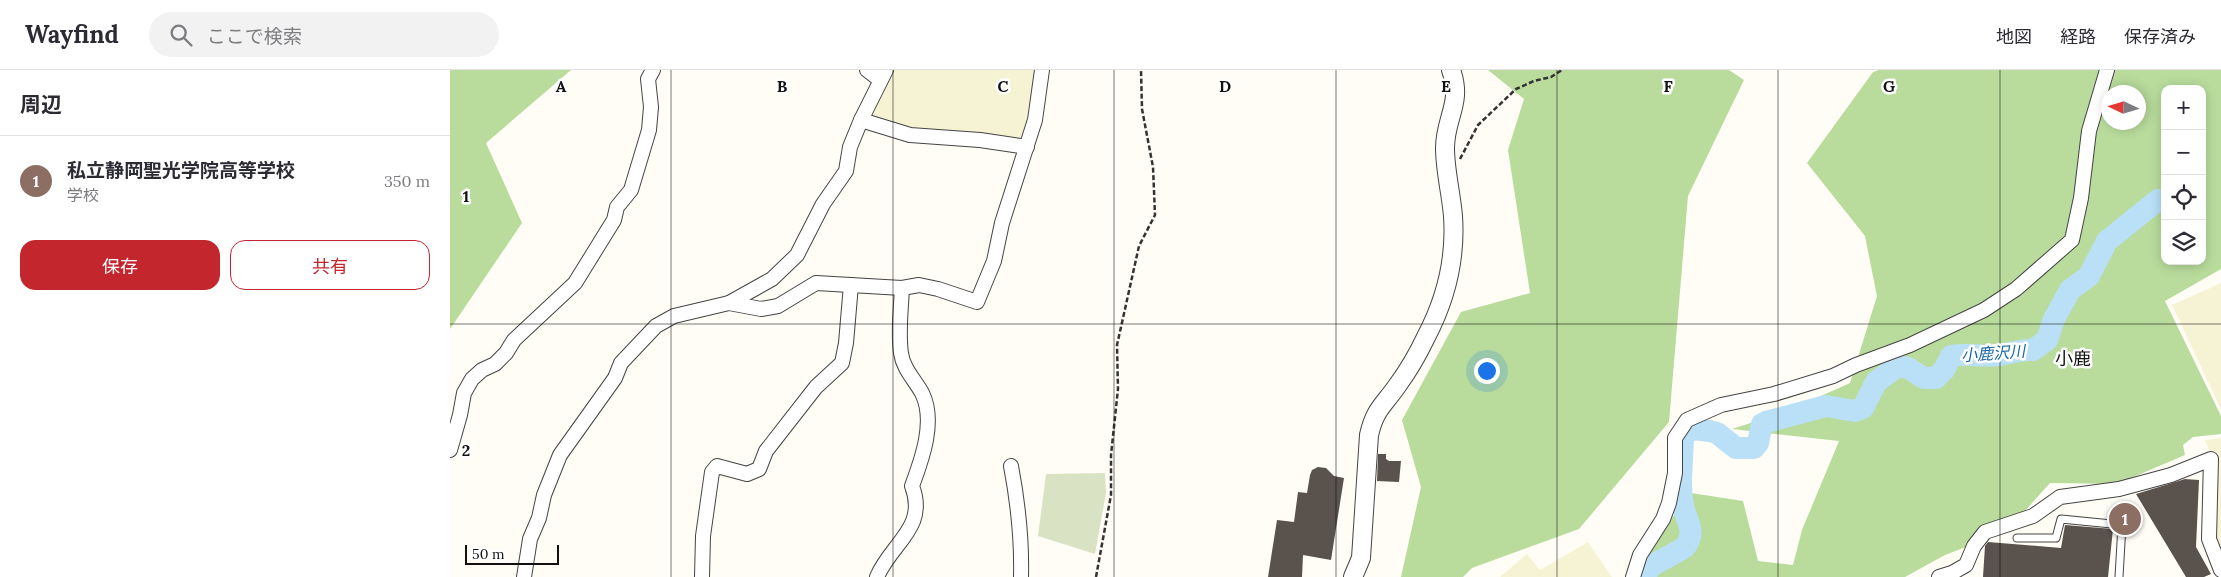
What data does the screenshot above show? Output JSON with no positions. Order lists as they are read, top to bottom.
{
  "districts": ["小鹿"],
  "water": ["小鹿沢川"],
  "scale_bar": "50 m",
  "north": "left",
  "page": {
    "header": "Wayfind",
    "search": "ここで検索",
    "nav": ["地図", "経路", "保存済み"],
    "heading": "周辺",
    "map_buttons": ["+", "−"],
    "list": [
      {
        "mark": "1",
        "name": "私立静岡聖光学院高等学校",
        "note": "学校",
        "value": "350 m"
      }
    ],
    "buttons": ["保存", "共有"],
    "pins": "1",
    "scale": "50 m"
  },
  "grid": {
    "columns": [
      "A",
      "B",
      "C",
      "D",
      "E",
      "F",
      "G"
    ],
    "rows": ["1", "2"]
  }
}
